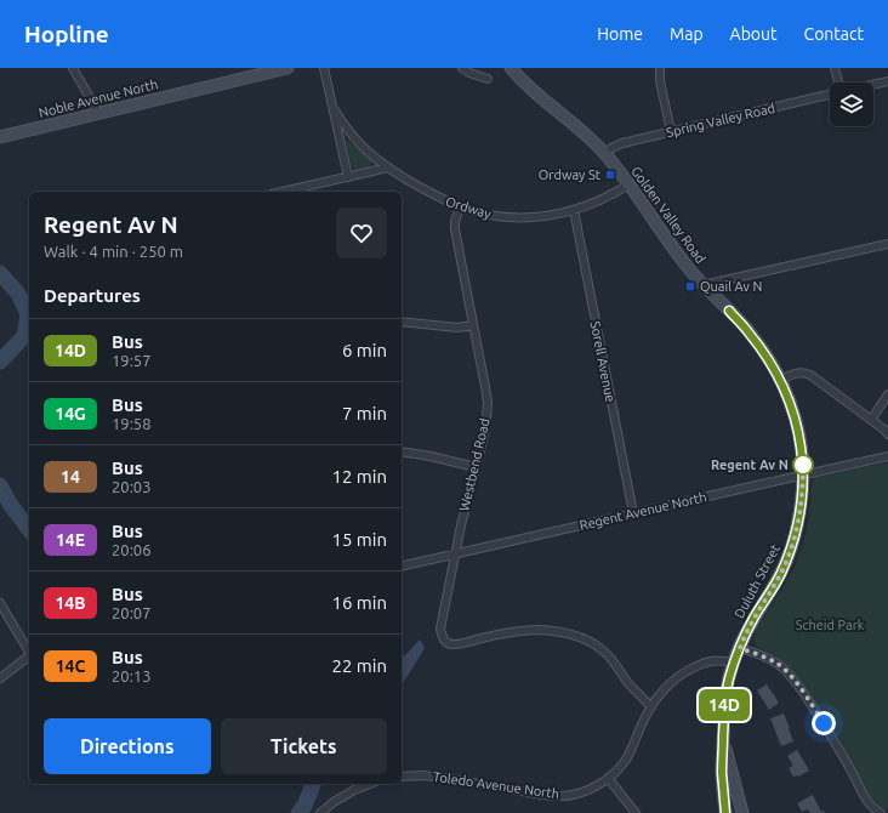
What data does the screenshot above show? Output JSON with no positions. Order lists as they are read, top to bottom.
{
  "streets": {
    "street": [
      "Noble Avenue North",
      "Spring Valley Road",
      "Ordway",
      "Golden Valley Road",
      "Sorell Avenue",
      "Westbend Road",
      "Regent Avenue North",
      "Duluth Street",
      "Toledo Avenue North"
    ]
  },
  "crossings": [
    ["Spring Valley Road", "Golden Valley Road"],
    ["Ordway", "Golden Valley Road"],
    ["Ordway", "Sorell Avenue"],
    ["Ordway", "Westbend Road"],
    ["Golden Valley Road", "Duluth Street"],
    ["Sorell Avenue", "Regent Avenue North"],
    ["Westbend Road", "Regent Avenue North"],
    ["Westbend Road", "Toledo Avenue North"],
    ["Regent Avenue North", "Duluth Street"],
    ["Duluth Street", "Toledo Avenue North"]
  ],
  "parks": ["Scheid Park"],
  "places": {
    "transit": ["Ordway St", "Quail Av N"],
    "other": ["Regent Av N"]
  },
  "lines": ["bus line 14D"],
  "page": {
    "header": "Hopline",
    "nav": [
      "Home",
      "Map",
      "About",
      "Contact"
    ],
    "on_map": "14D",
    "heading": [
      ["Regent Av N", "Walk · 4 min · 250 m"],
      "Departures"
    ],
    "list": [
      {
        "mark": "14D",
        "name": "Bus",
        "note": "19:57",
        "value": "6 min"
      },
      {
        "mark": "14G",
        "name": "Bus",
        "note": "19:58",
        "value": "7 min"
      },
      {
        "mark": "14",
        "name": "Bus",
        "note": "20:03",
        "value": "12 min"
      },
      {
        "mark": "14E",
        "name": "Bus",
        "note": "20:06",
        "value": "15 min"
      },
      {
        "mark": "14B",
        "name": "Bus",
        "note": "20:07",
        "value": "16 min"
      },
      {
        "mark": "14C",
        "name": "Bus",
        "note": "20:13",
        "value": "22 min"
      }
    ],
    "buttons": ["Directions", "Tickets"]
  }
}
